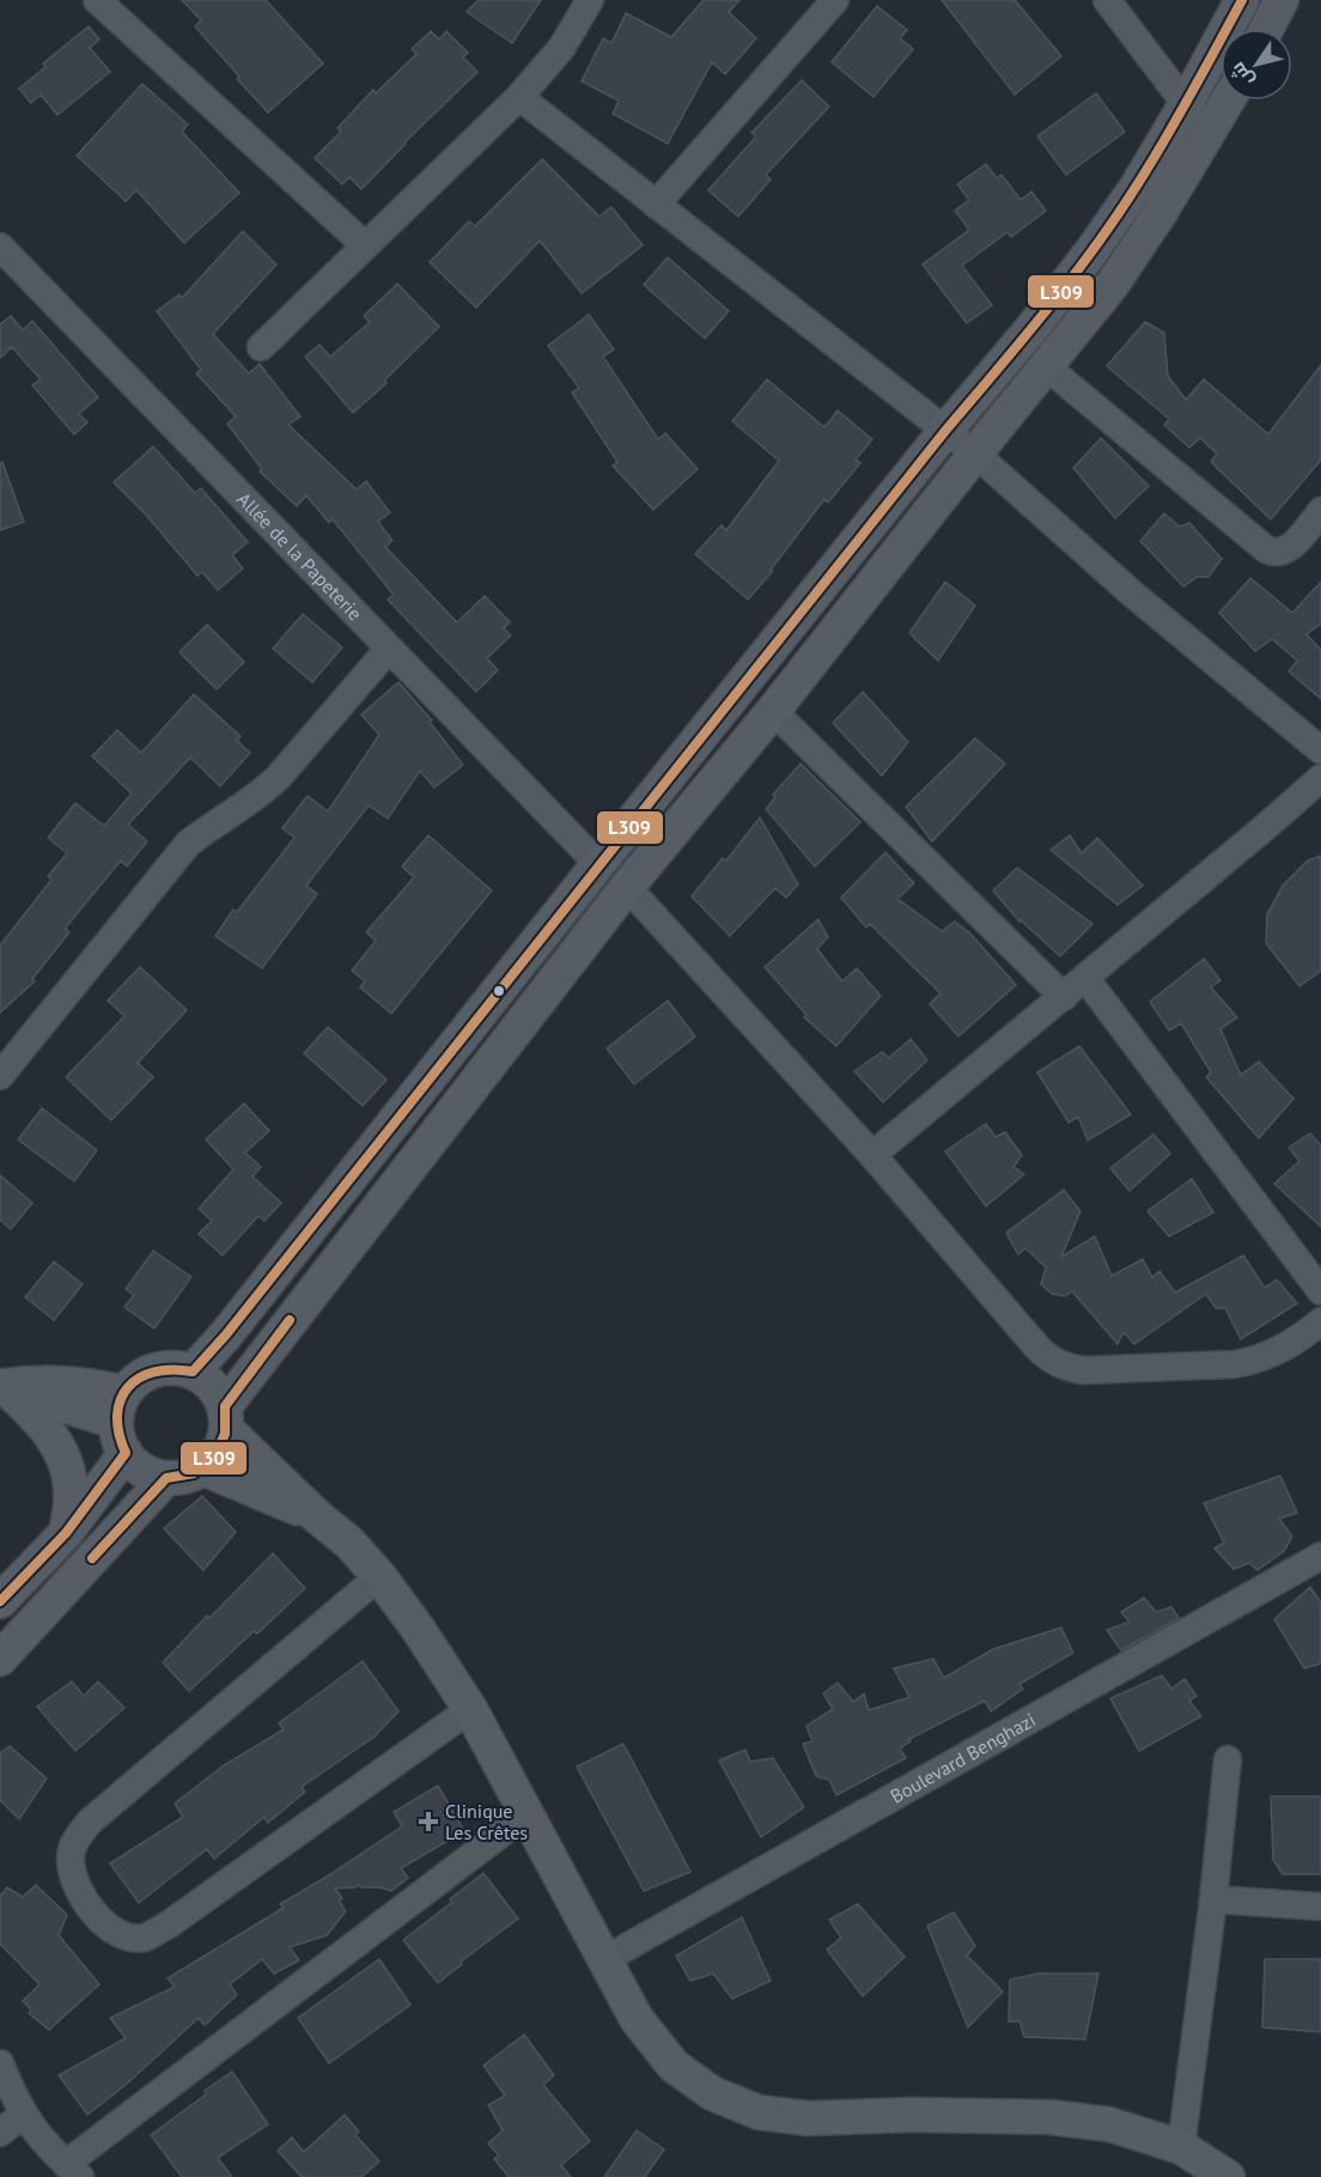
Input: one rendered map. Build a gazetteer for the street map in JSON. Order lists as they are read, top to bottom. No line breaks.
{"streets":{"street":["Allée de la Papeterie","Boulevard Benghazi"]},"places":{"health":["Clinique Les Crêtes"]},"lines":["transit line L309"],"north":"bottom left"}
